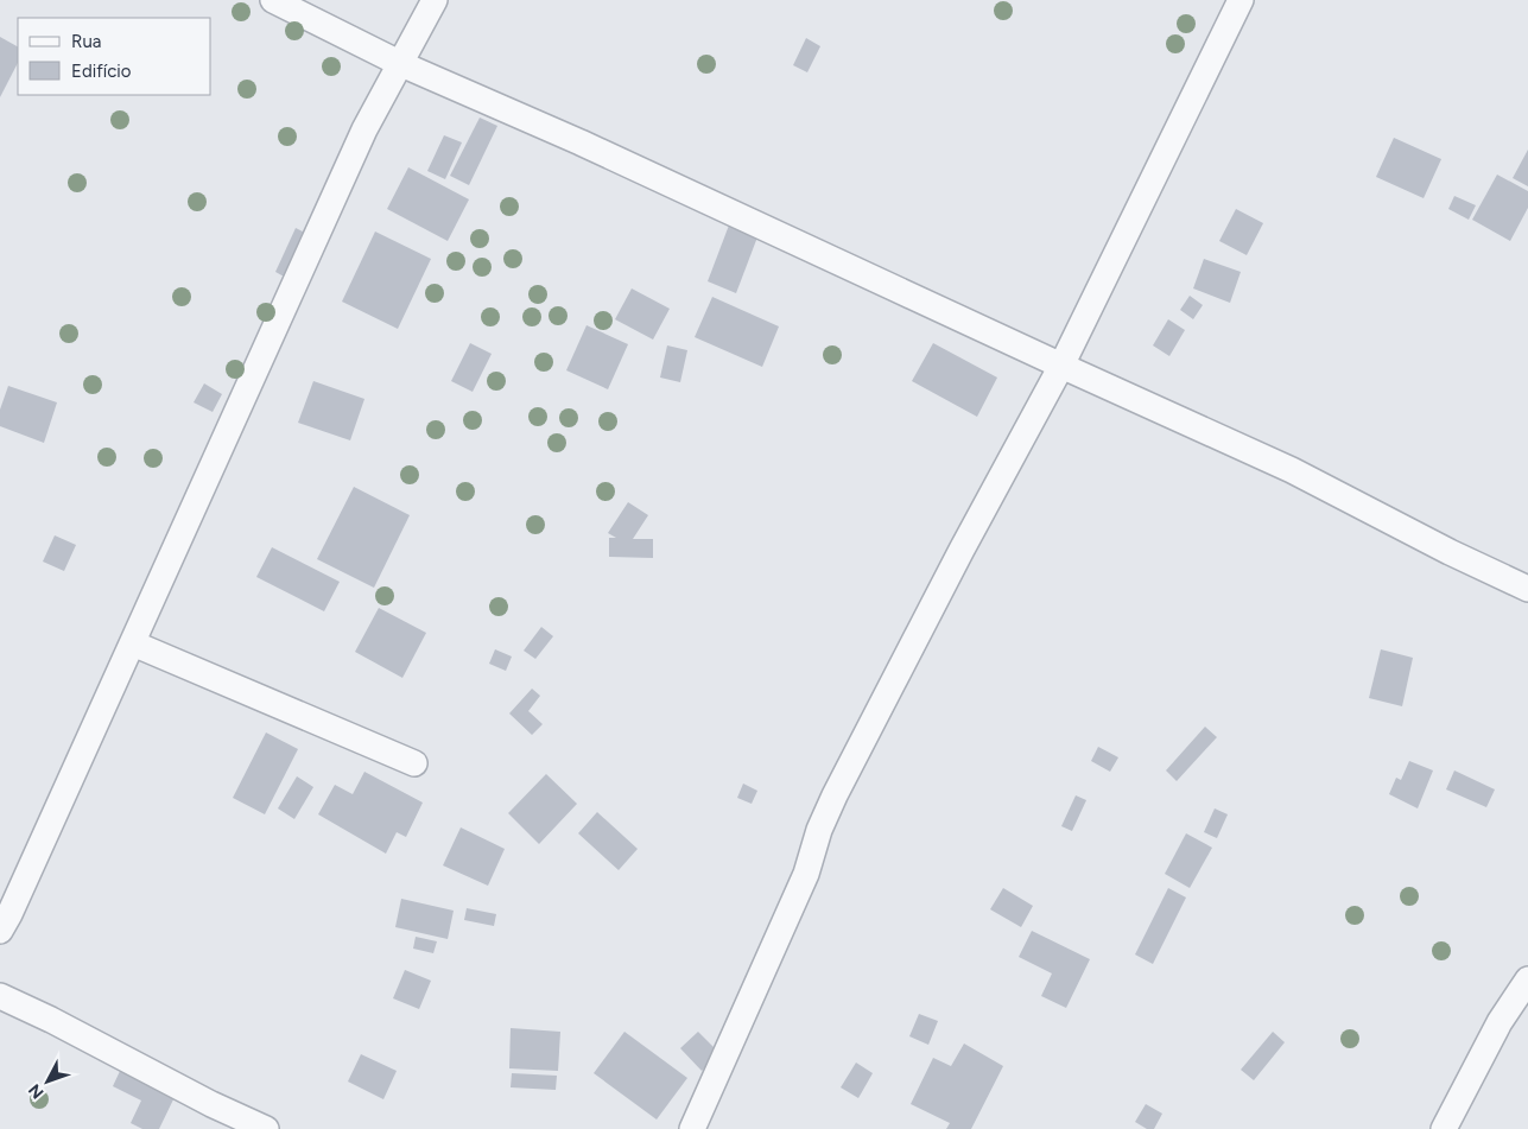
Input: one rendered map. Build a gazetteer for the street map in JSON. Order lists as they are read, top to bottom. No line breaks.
{"legend":["Rua","Edifício"],"north":"bottom left"}
